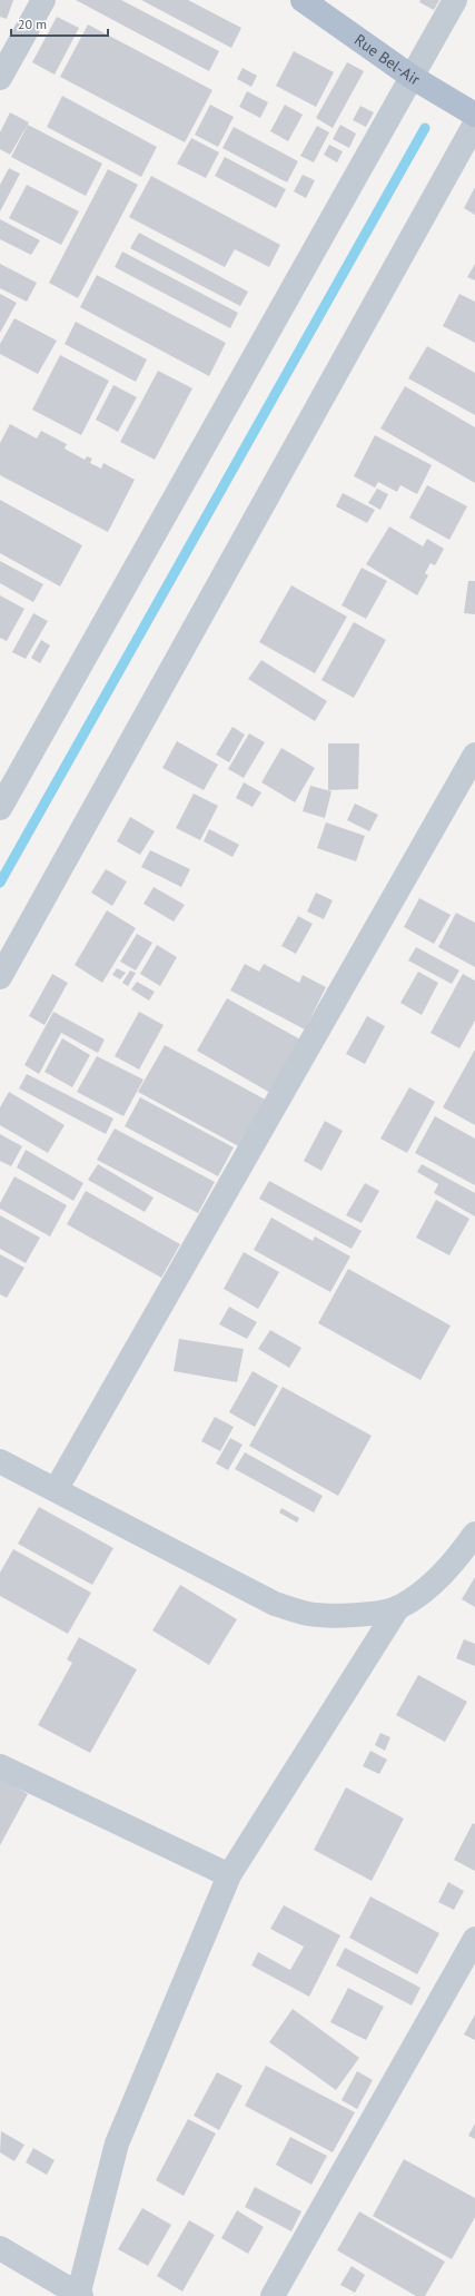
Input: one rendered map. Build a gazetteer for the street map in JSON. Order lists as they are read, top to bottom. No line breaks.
{"streets":{"main road":["Rue Bel-Air"]},"scale_bar":"20 m"}
